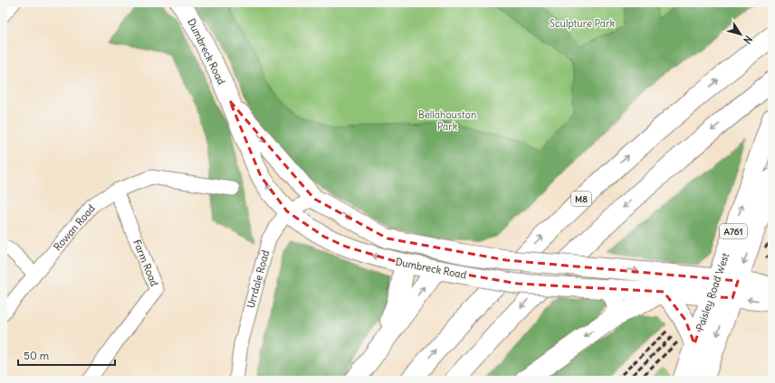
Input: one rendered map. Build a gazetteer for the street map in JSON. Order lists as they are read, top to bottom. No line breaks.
{"streets":{"main road":["Dumbreck Road","M8","A761","Paisley Road West"],"street":["Rowan Road","Farm Road","Urrdale Road"]},"crossings":[["Dumbreck Road","Urrdale Road"],["Dumbreck Road","Paisley Road West"],["Rowan Road","Farm Road"],["A761","Paisley Road West"]],"parks":["Sculpture Park","Bellahouston Park"],"scale_bar":"50 m","north":"bottom right"}
